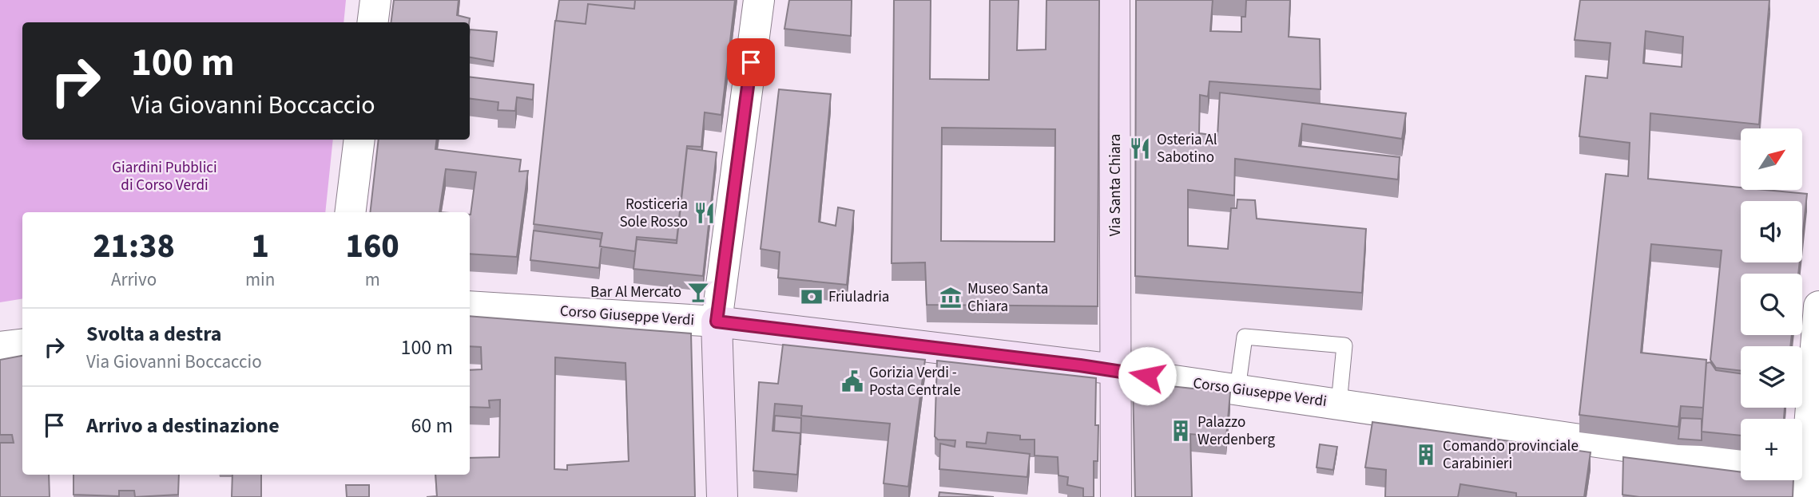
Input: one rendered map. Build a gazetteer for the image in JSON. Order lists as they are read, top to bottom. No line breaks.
{"streets":{"main road":["Via Santa Chiara","Corso Giuseppe Verdi"]},"crossings":[["Via Santa Chiara","Corso Giuseppe Verdi"]],"parks":["Giardini Pubblici di Corso Verdi"],"places":{"restaurant":["Osteria Al Sabotino","Rosticeria Sole Rosso"],"bar":["Bar Al Mercato"],"bank":["Friuladria"],"museum":["Museo Santa Chiara"],"public building":["Gorizia Verdi - Posta Centrale"],"building":["Palazzo Werdenberg","Comando provinciale Carabinieri"]},"north":"top right","page":{"turn":["100 m","Via Giovanni Boccaccio"],"map_buttons":"+","eta":["21:38","Arrivo","1","min","160","m"],"list":[{"name":"Svolta a destra","note":"Via Giovanni Boccaccio","value":"100 m"},{"name":"Arrivo a destinazione","value":"60 m"}]}}
